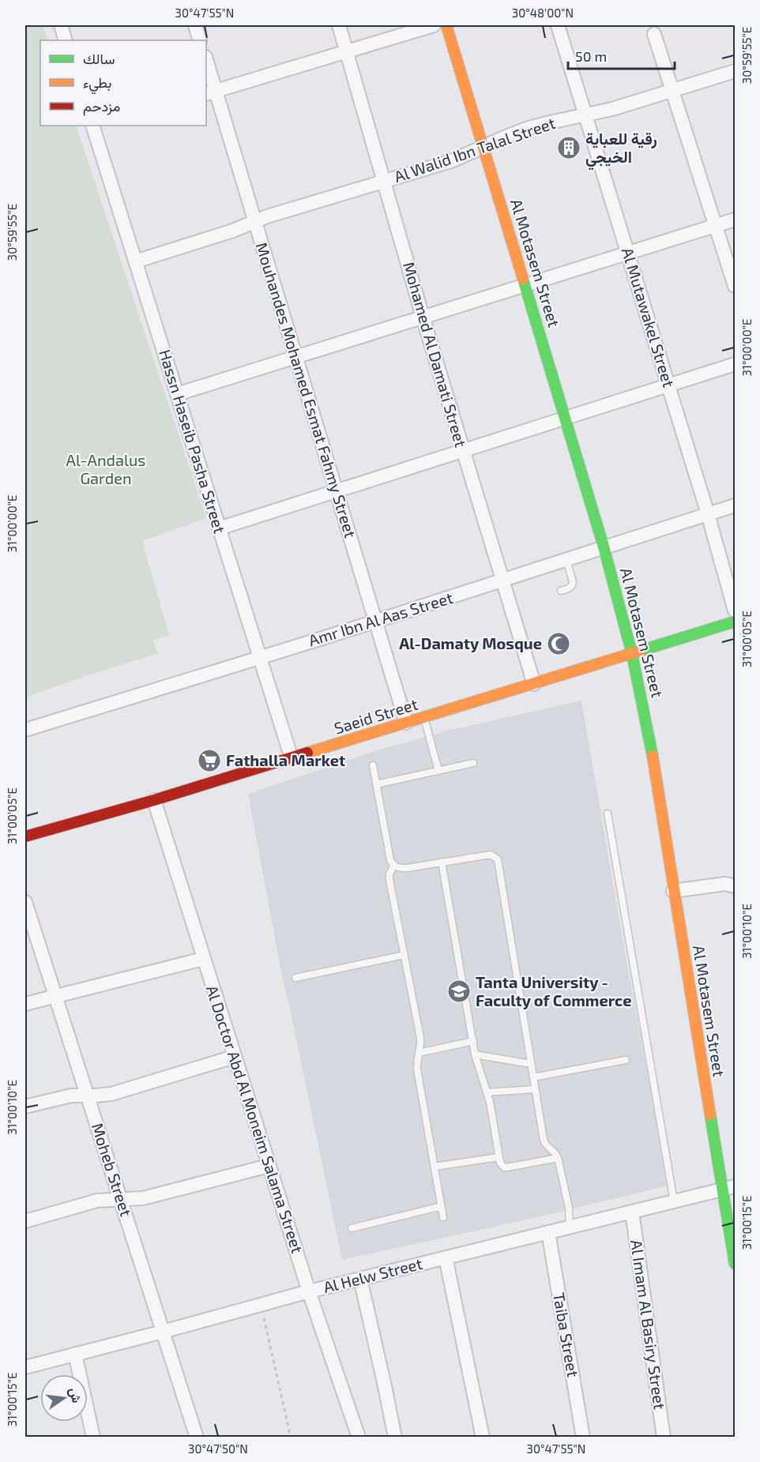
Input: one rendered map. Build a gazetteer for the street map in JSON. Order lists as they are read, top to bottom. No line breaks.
{"streets":{"street":["Al Walid Ibn Talal Street","Al Motasem Street","Al Mutawakel Street","Mohamed Al Damati Street","Mouhandes Mohamed Esmat Fahmy Street","Hassn Haseib Pasha Street","Amr Ibn Al Aas Street","Saeid Street","Al Doctor Abd Al Moneim Salama Street","Moheb Street","Al Helw Street","Al Imam Al Basiry Street","Taiba Street"]},"crossings":[["Al Walid Ibn Talal Street","Al Motasem Street"],["Al Walid Ibn Talal Street","Al Mutawakel Street"],["Al Walid Ibn Talal Street","Mohamed Al Damati Street"],["Al Walid Ibn Talal Street","Mouhandes Mohamed Esmat Fahmy Street"],["Al Walid Ibn Talal Street","Hassn Haseib Pasha Street"],["Al Motasem Street","Amr Ibn Al Aas Street"],["Al Motasem Street","Saeid Street"],["Al Motasem Street","Al Helw Street"],["Al Mutawakel Street","Amr Ibn Al Aas Street"],["Mohamed Al Damati Street","Amr Ibn Al Aas Street"],["Mohamed Al Damati Street","Saeid Street"],["Mouhandes Mohamed Esmat Fahmy Street","Amr Ibn Al Aas Street"],["Mouhandes Mohamed Esmat Fahmy Street","Saeid Street"],["Hassn Haseib Pasha Street","Amr Ibn Al Aas Street"],["Hassn Haseib Pasha Street","Saeid Street"],["Saeid Street","Al Doctor Abd Al Moneim Salama Street"],["Al Doctor Abd Al Moneim Salama Street","Al Helw Street"],["Moheb Street","Al Helw Street"],["Al Helw Street","Al Imam Al Basiry Street"],["Al Helw Street","Taiba Street"]],"parks":["Al-Andalus Garden"],"places":{"building":["رقية للعباية الخيجي"],"mosque":["Al-Damaty Mosque"],"supermarket":["Fathalla Market"],"school or university":["Tanta University - Faculty of Commerce"]},"legend":["سالك","بطيء","مزدحم"],"scale_bar":"50 m","north":"right","coordinates":["30°47'55\"N","30°48'00\"N","30°59'55\"E","31°00'00\"E","31°00'05\"E","31°00'10\"E","31°00'15\"E","30°47'50\"N"]}
